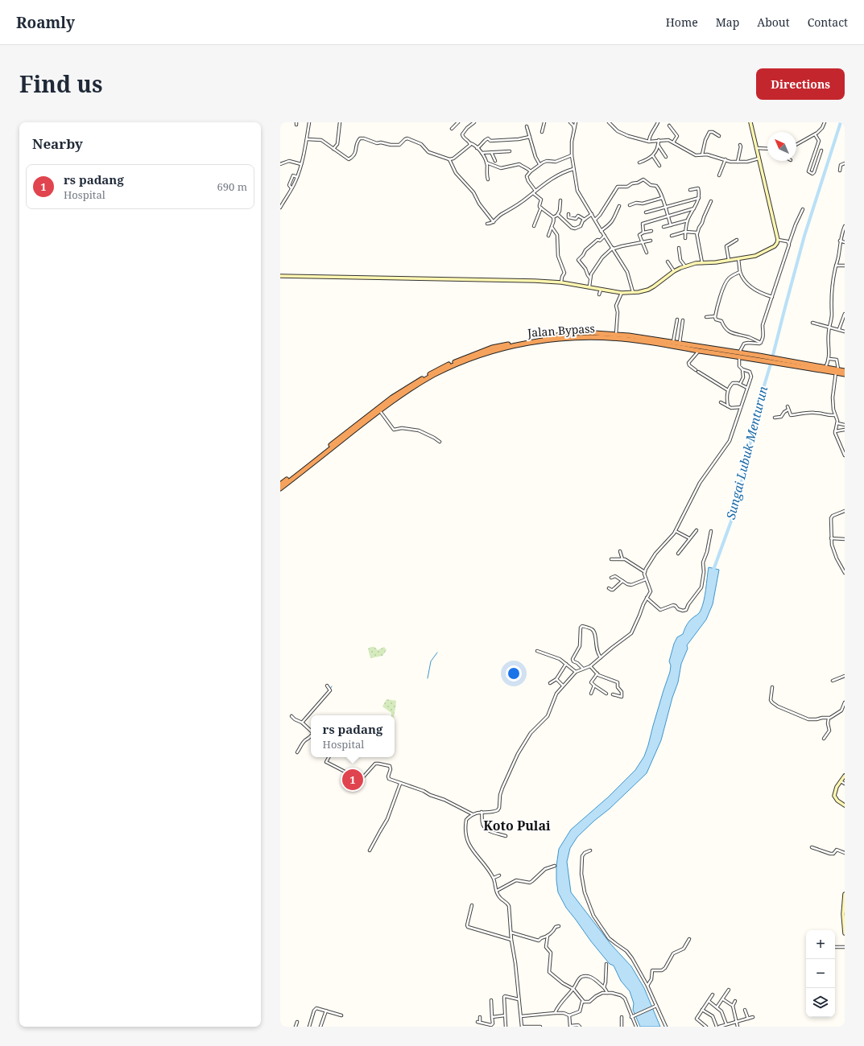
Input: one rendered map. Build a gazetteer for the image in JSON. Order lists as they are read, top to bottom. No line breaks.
{"streets":{"highway":["Jalan Bypass"]},"districts":["Koto Pulai"],"water":["Sungai Lubuk Menturun"],"north":"top left","page":{"header":"Roamly","nav":["Home","Map","About","Contact"],"title":"Find us","buttons":"Directions","heading":"Nearby","list":[{"mark":"1","name":"rs padang","note":"Hospital","value":"690 m"}],"popup":["rs padang","Hospital"],"pins":"1","map_buttons":["+","−"]}}
